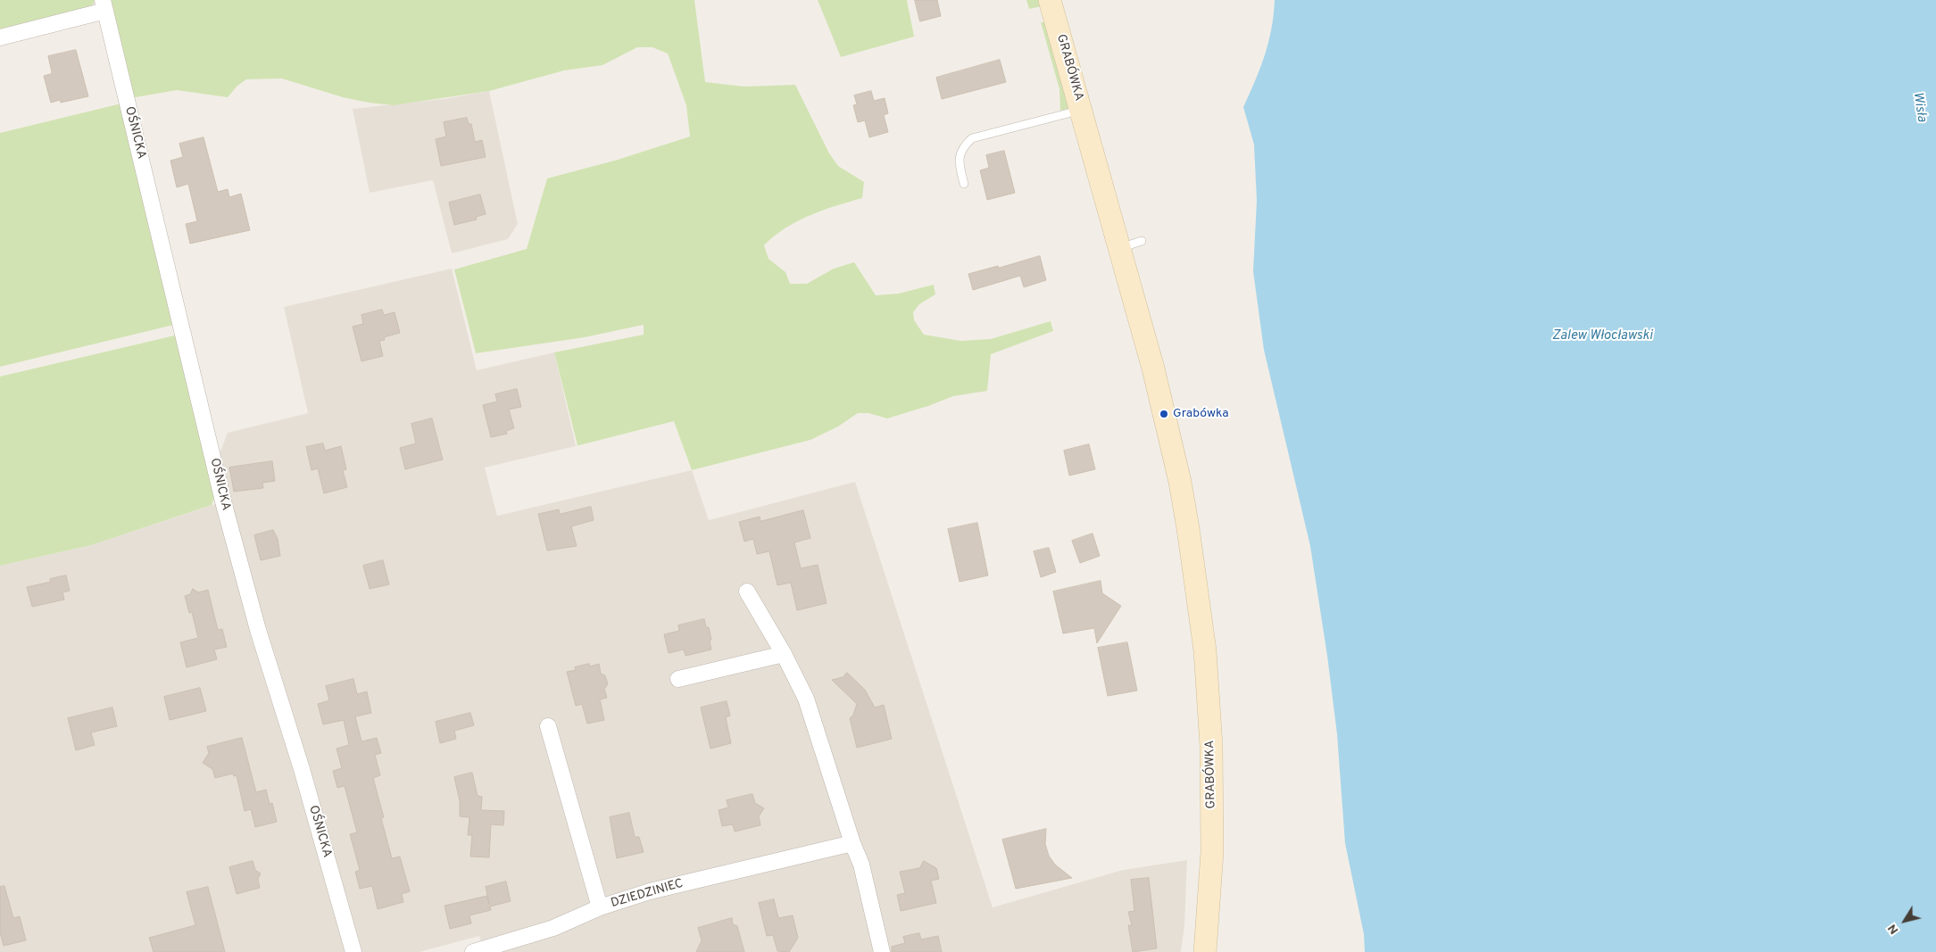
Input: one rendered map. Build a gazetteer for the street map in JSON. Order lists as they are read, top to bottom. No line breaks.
{"streets":{"street":["GRABÓWKA","OŚNICKA","DZIEDZINIEC"]},"water":["Wisła","Zalew Włocławski"],"places":["Grabówka"],"north":"bottom left"}
